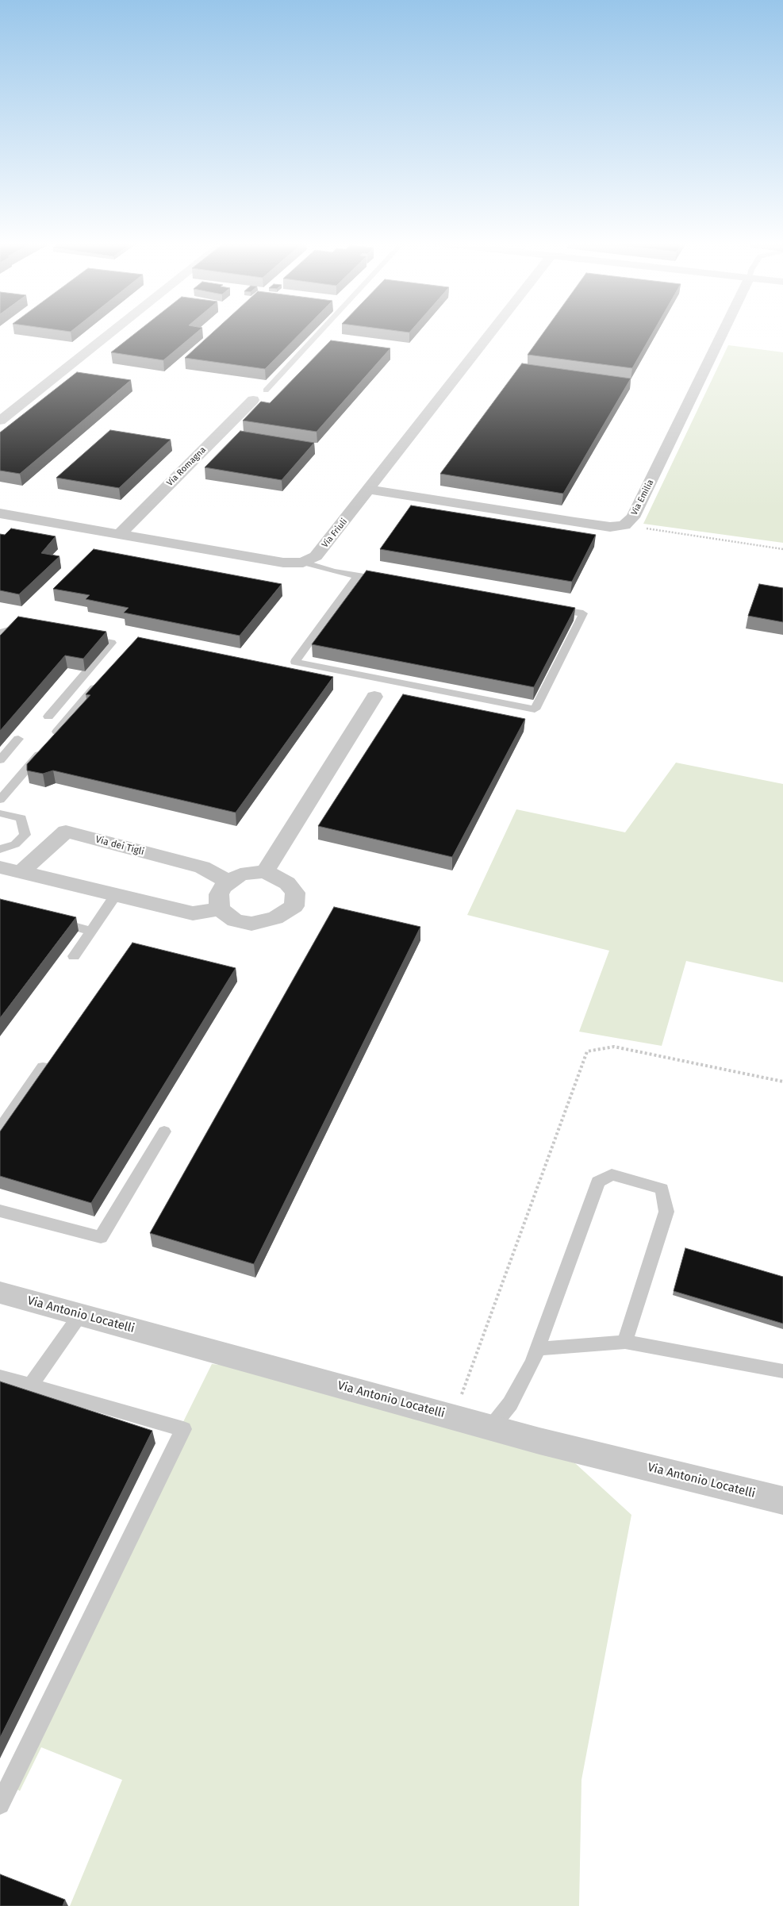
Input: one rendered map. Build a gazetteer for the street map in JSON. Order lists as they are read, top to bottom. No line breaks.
{"streets":{"street":["Via Romagna","Via Emilia","Via Friuli","Via dei Tigli","Via Antonio Locatelli"]},"crossings":[["Via Romagna","Via Friuli"],["Via Emilia","Via Friuli"]]}
